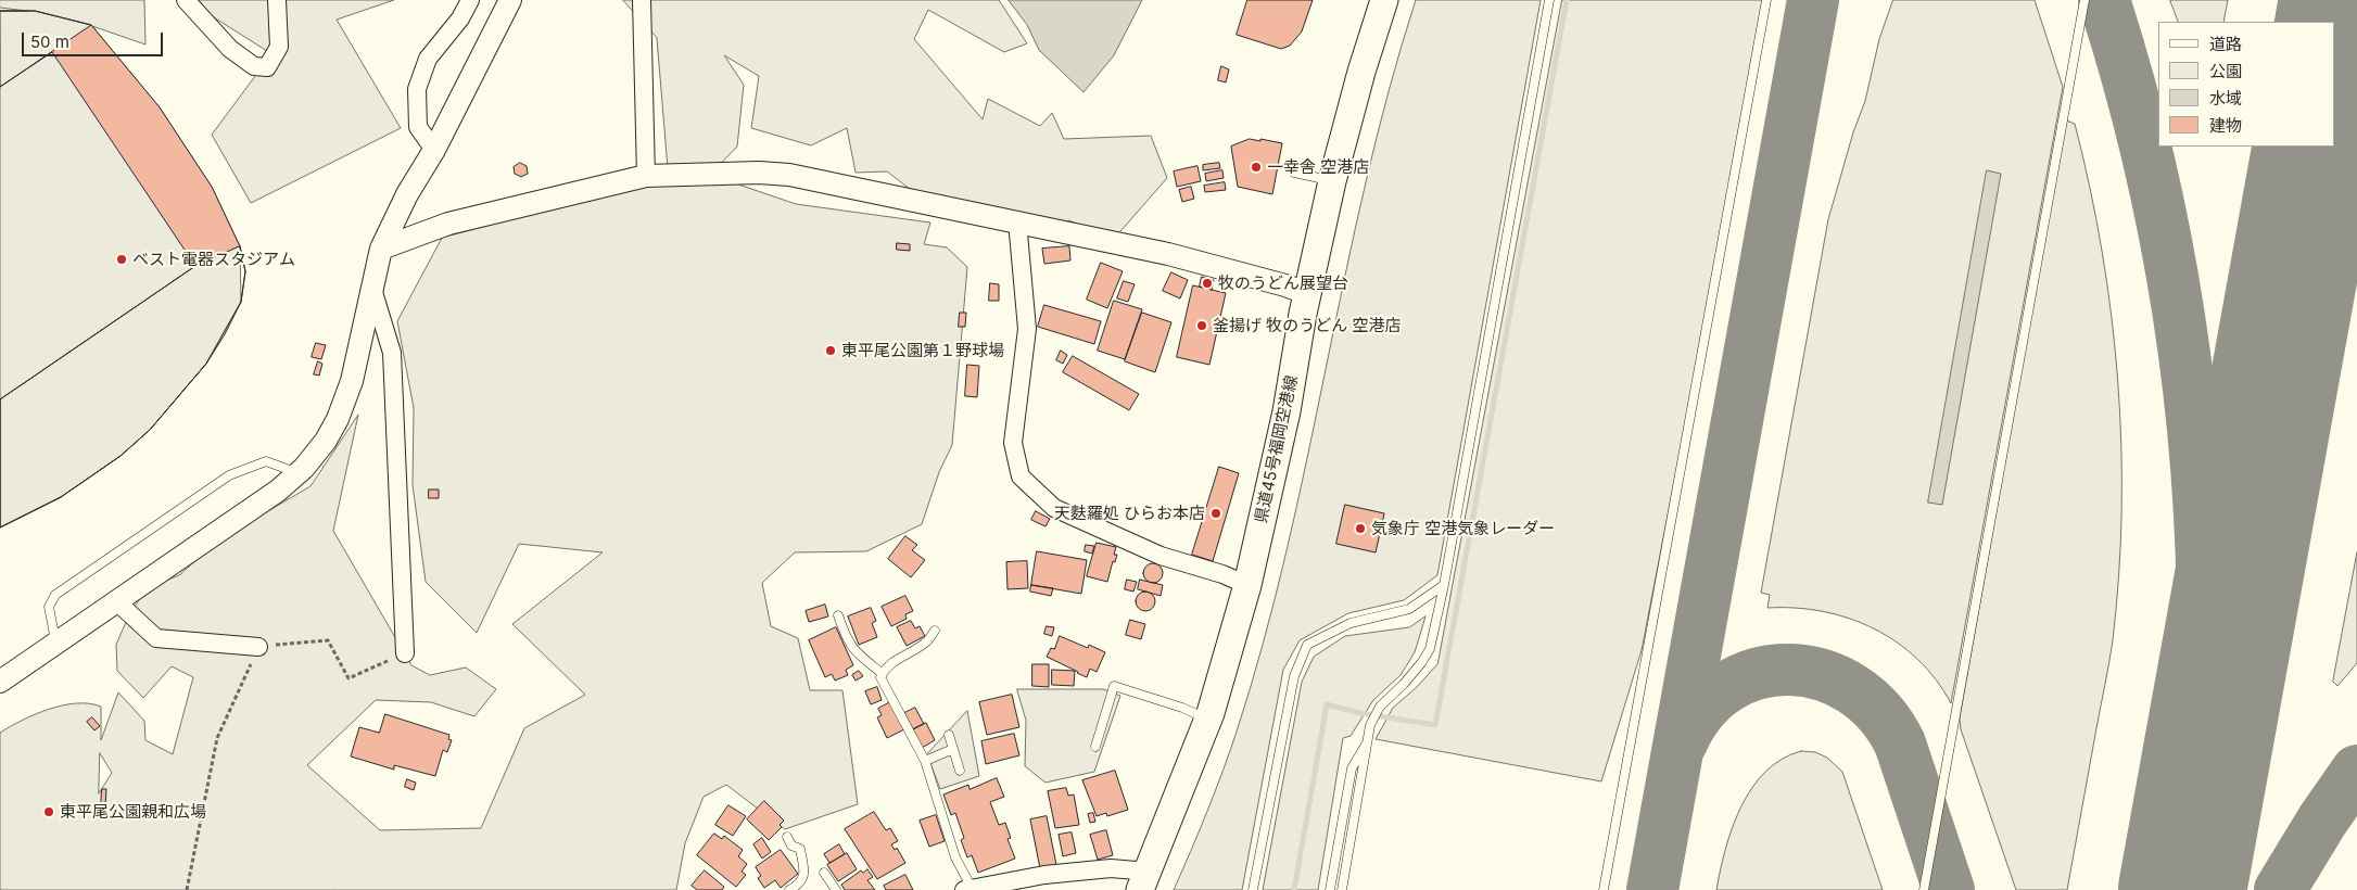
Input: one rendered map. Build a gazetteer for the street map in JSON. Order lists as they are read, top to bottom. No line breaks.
{"streets":{"main road":["県道45号福岡空港線"]},"places":["一幸舎 空港店","ベスト電器スタジアム","牧のうどん展望台","釜揚げ 牧のうどん 空港店","東平尾公園第１野球場","天麩羅処 ひらお本店","気象庁 空港気象レーダー","東平尾公園親和広場"],"legend":["道路","公園","水域","建物"],"scale_bar":"50 m"}
